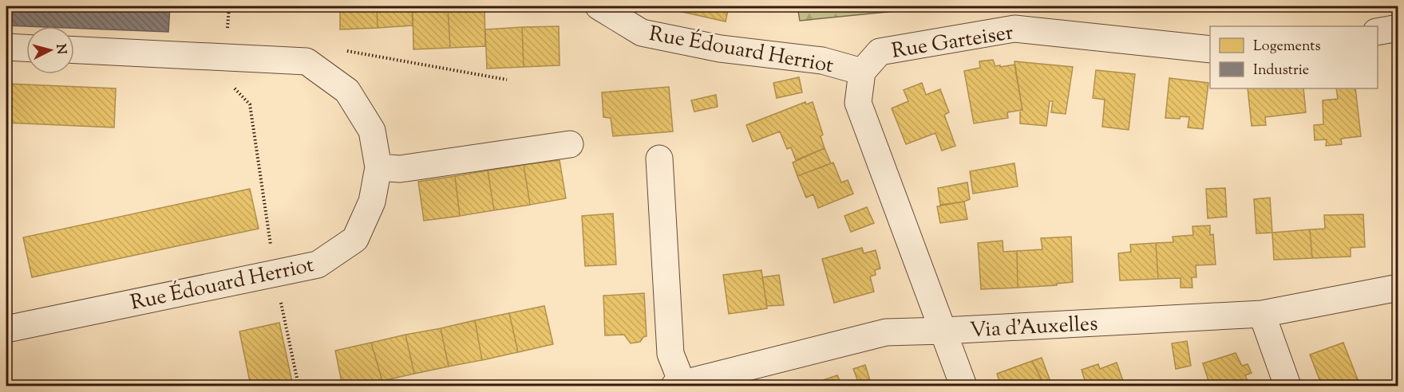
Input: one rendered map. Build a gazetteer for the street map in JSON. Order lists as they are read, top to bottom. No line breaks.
{"streets":{"street":["Rue Garteiser","Rue Édouard Herriot","Via d'Auxelles"]},"crossings":[["Rue Garteiser","Rue Édouard Herriot"]],"legend":["Logements","Industrie"],"north":"right"}
